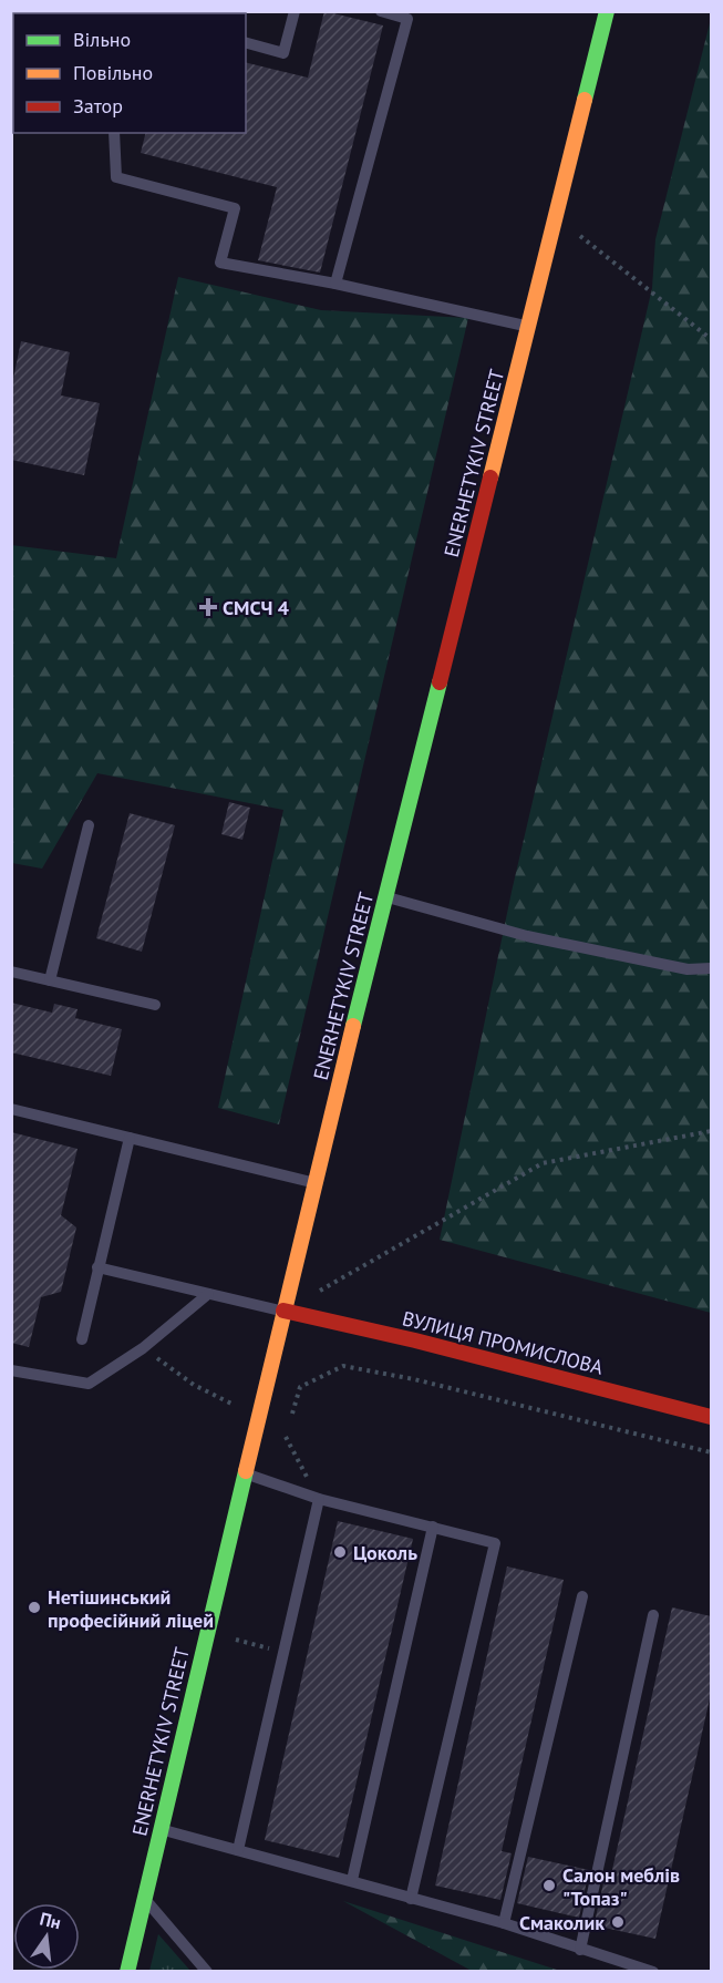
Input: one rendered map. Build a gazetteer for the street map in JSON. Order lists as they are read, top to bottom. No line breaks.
{"streets":{"main road":["ENERHETYKIV STREET","ВУЛИЦЯ ПРОМИСЛОВА"]},"crossings":[["ENERHETYKIV STREET","ВУЛИЦЯ ПРОМИСЛОВА"]],"places":{"health":["СМСЧ 4"],"other":["Цоколь","Нетішинський професійний ліцей","Салон меблів \"Топаз\"","Смаколик"]},"legend":["Вільно","Повільно","Затор"],"north":"top"}
